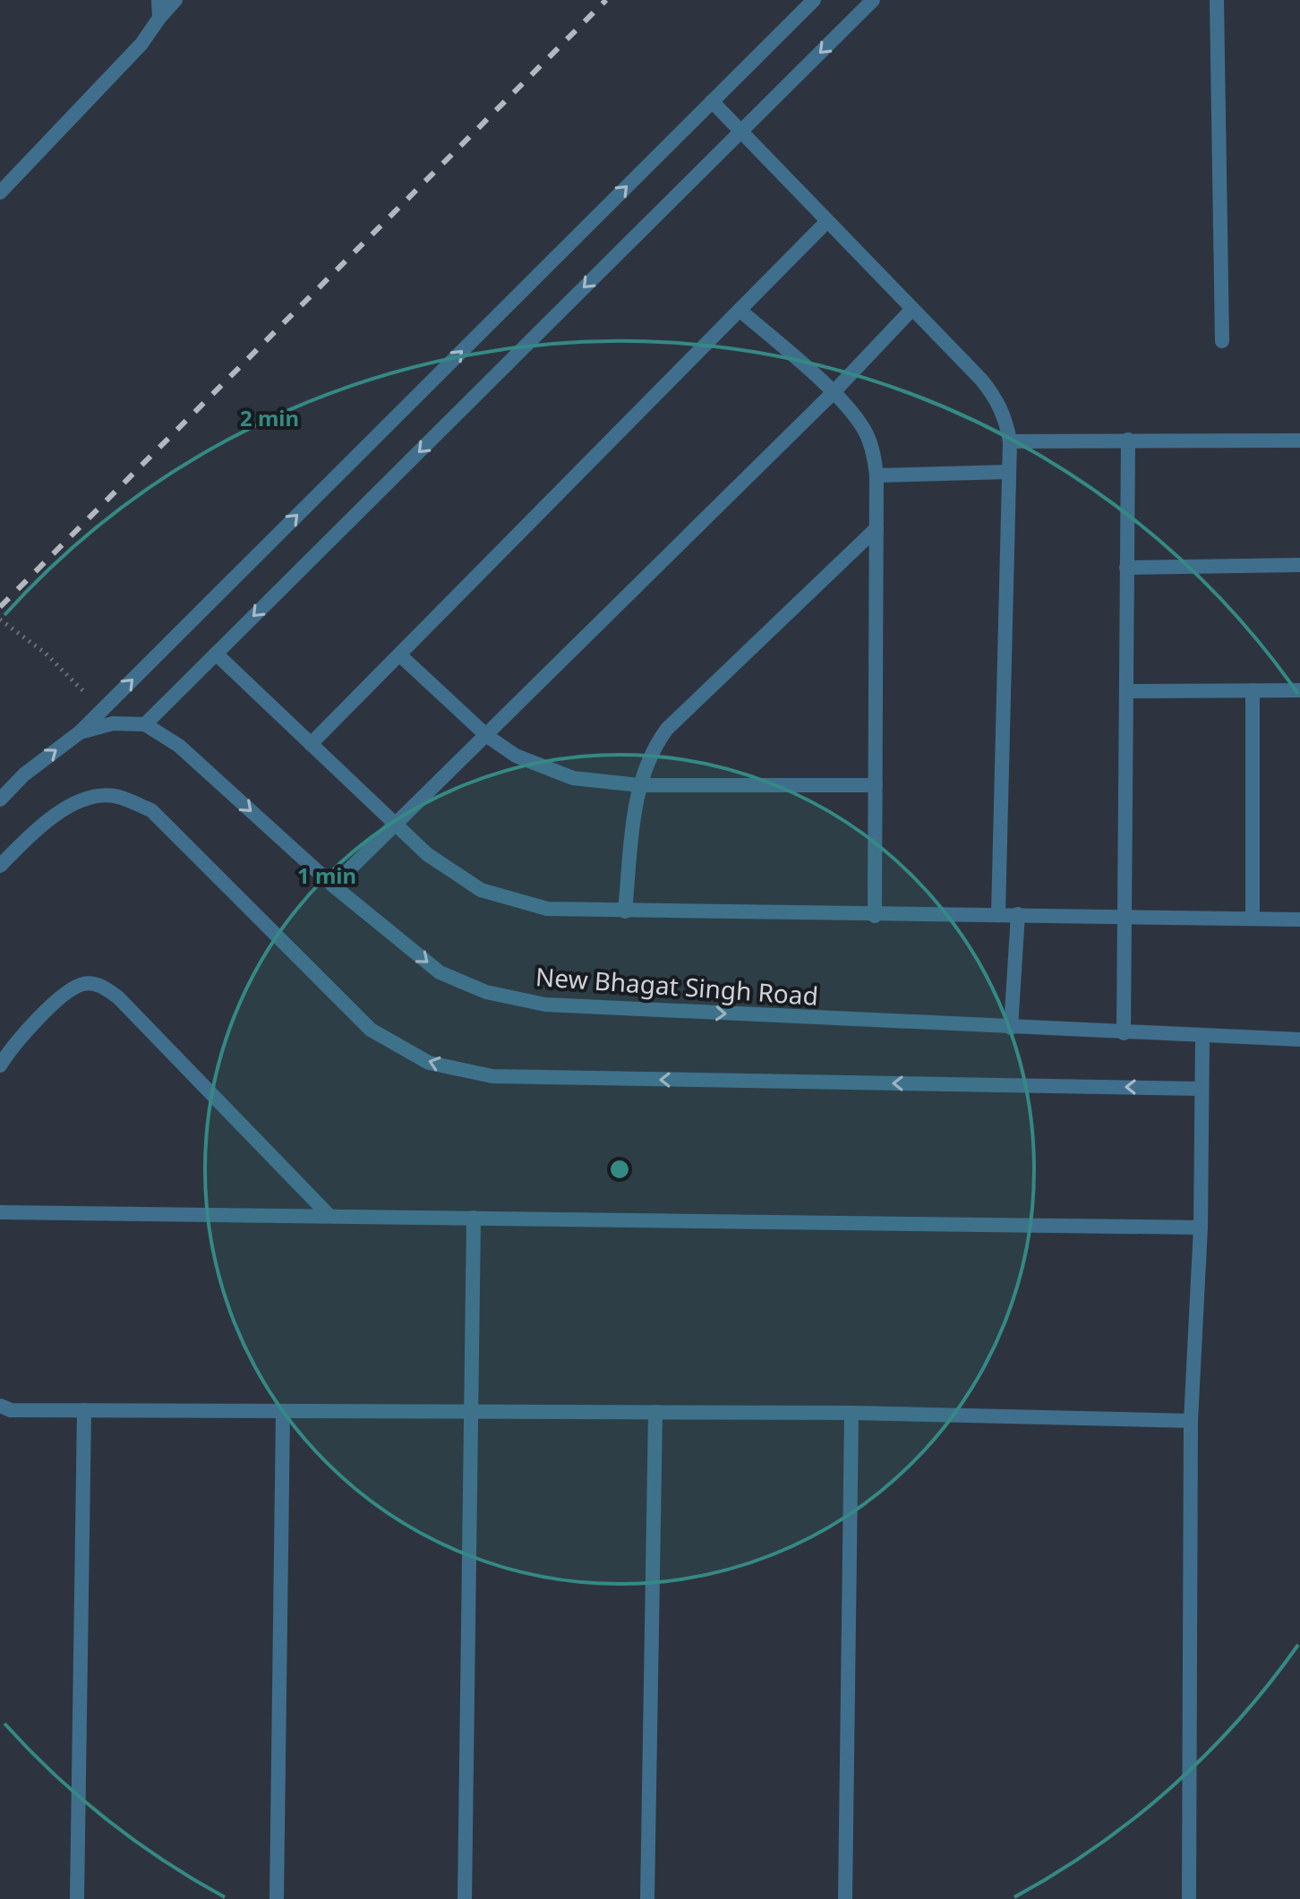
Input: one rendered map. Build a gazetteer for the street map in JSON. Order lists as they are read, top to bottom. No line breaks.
{"streets":{"street":["New Bhagat Singh Road"]},"rings":["2 min","1 min"]}
